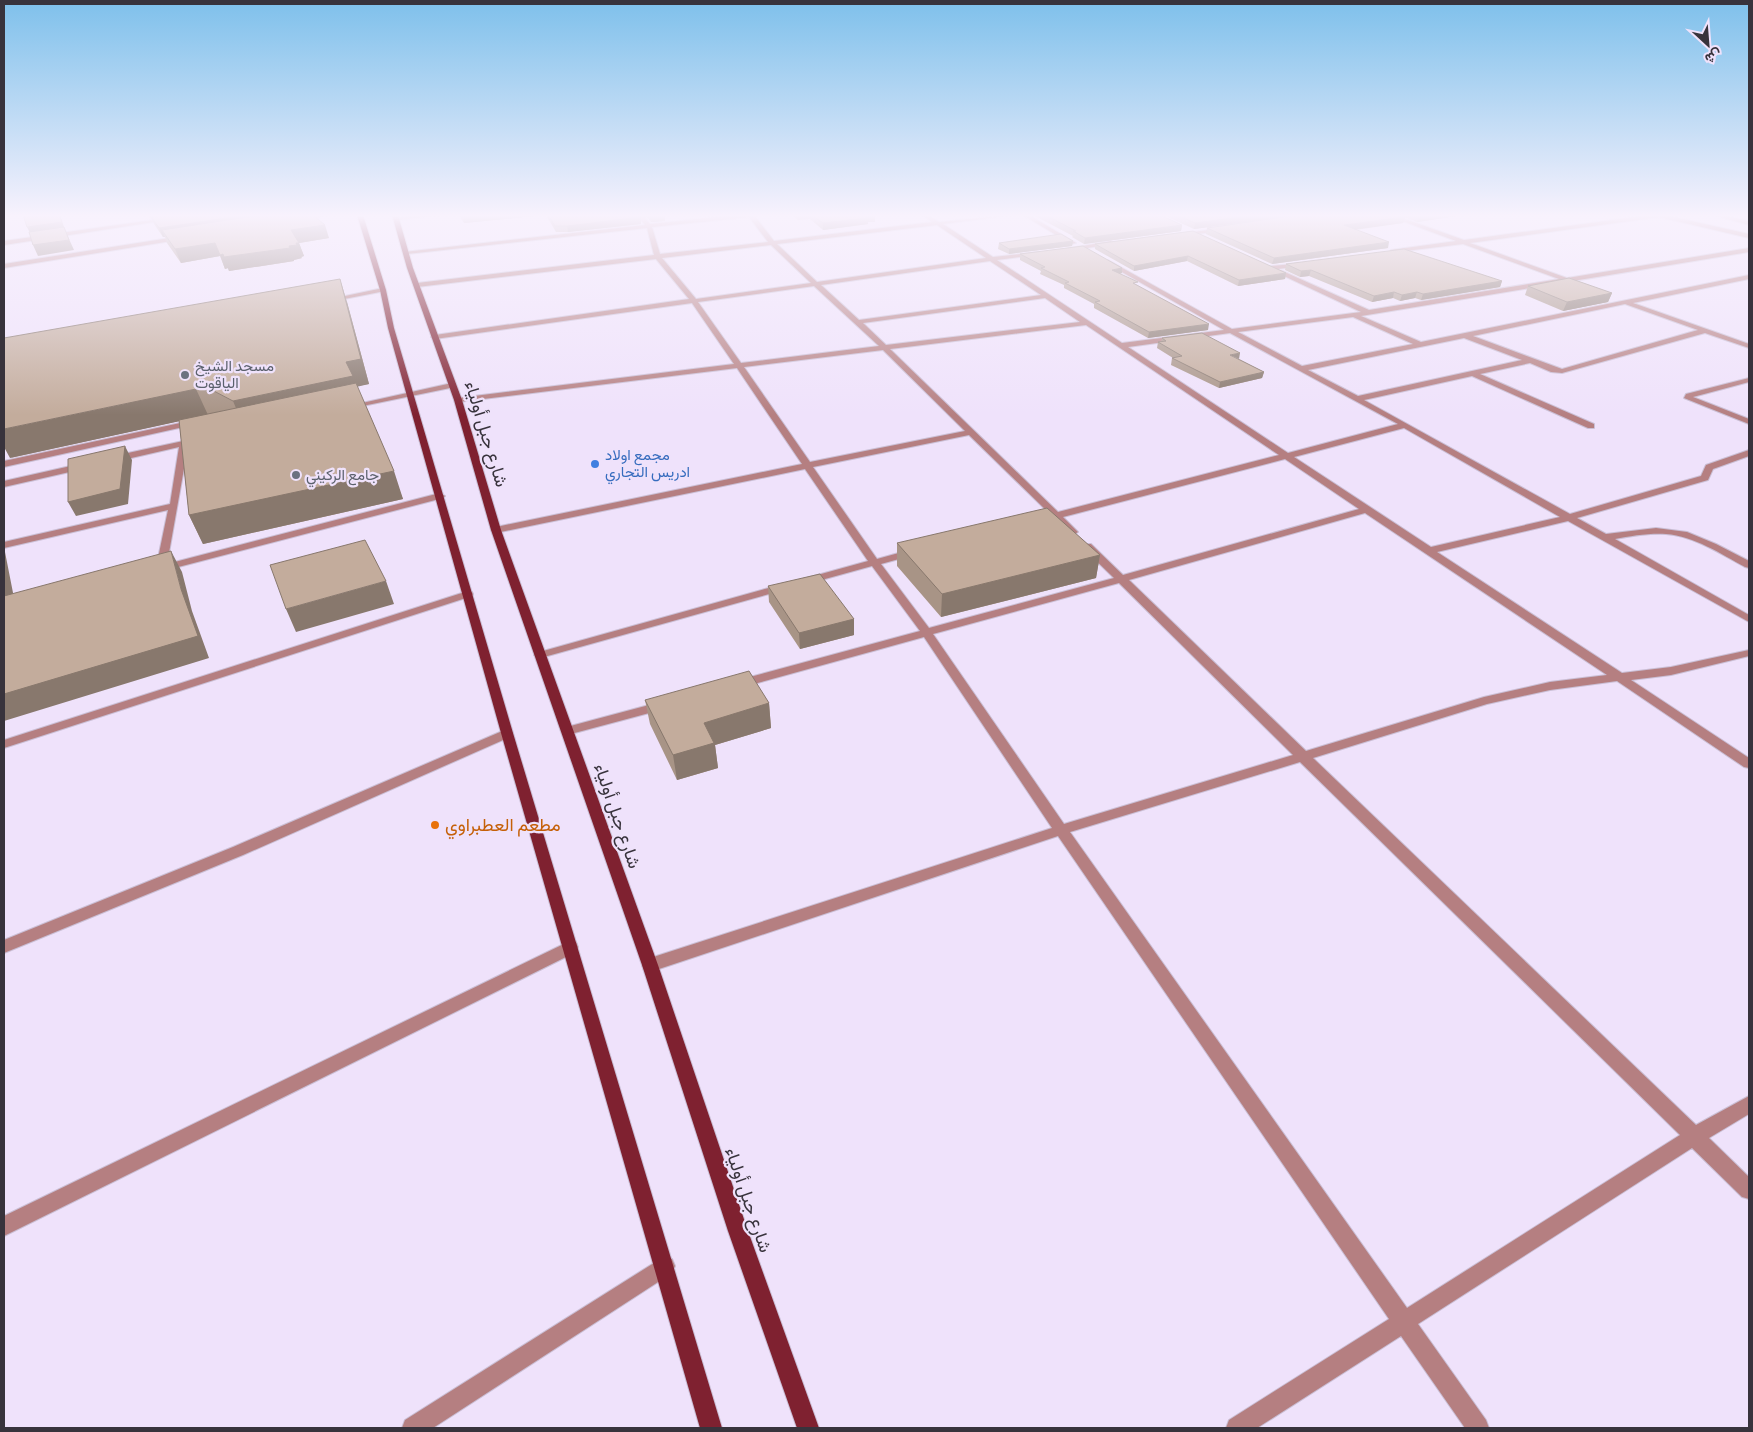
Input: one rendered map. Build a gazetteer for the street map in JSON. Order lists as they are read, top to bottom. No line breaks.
{"streets":{"main road":["شارع جبل أولياء"]},"places":["مسجد الشيخ الياقوت","مجمع اولاد ادريس التجاري","جامع الركيني","مطعم العطبراوي"],"north":"bottom right"}
